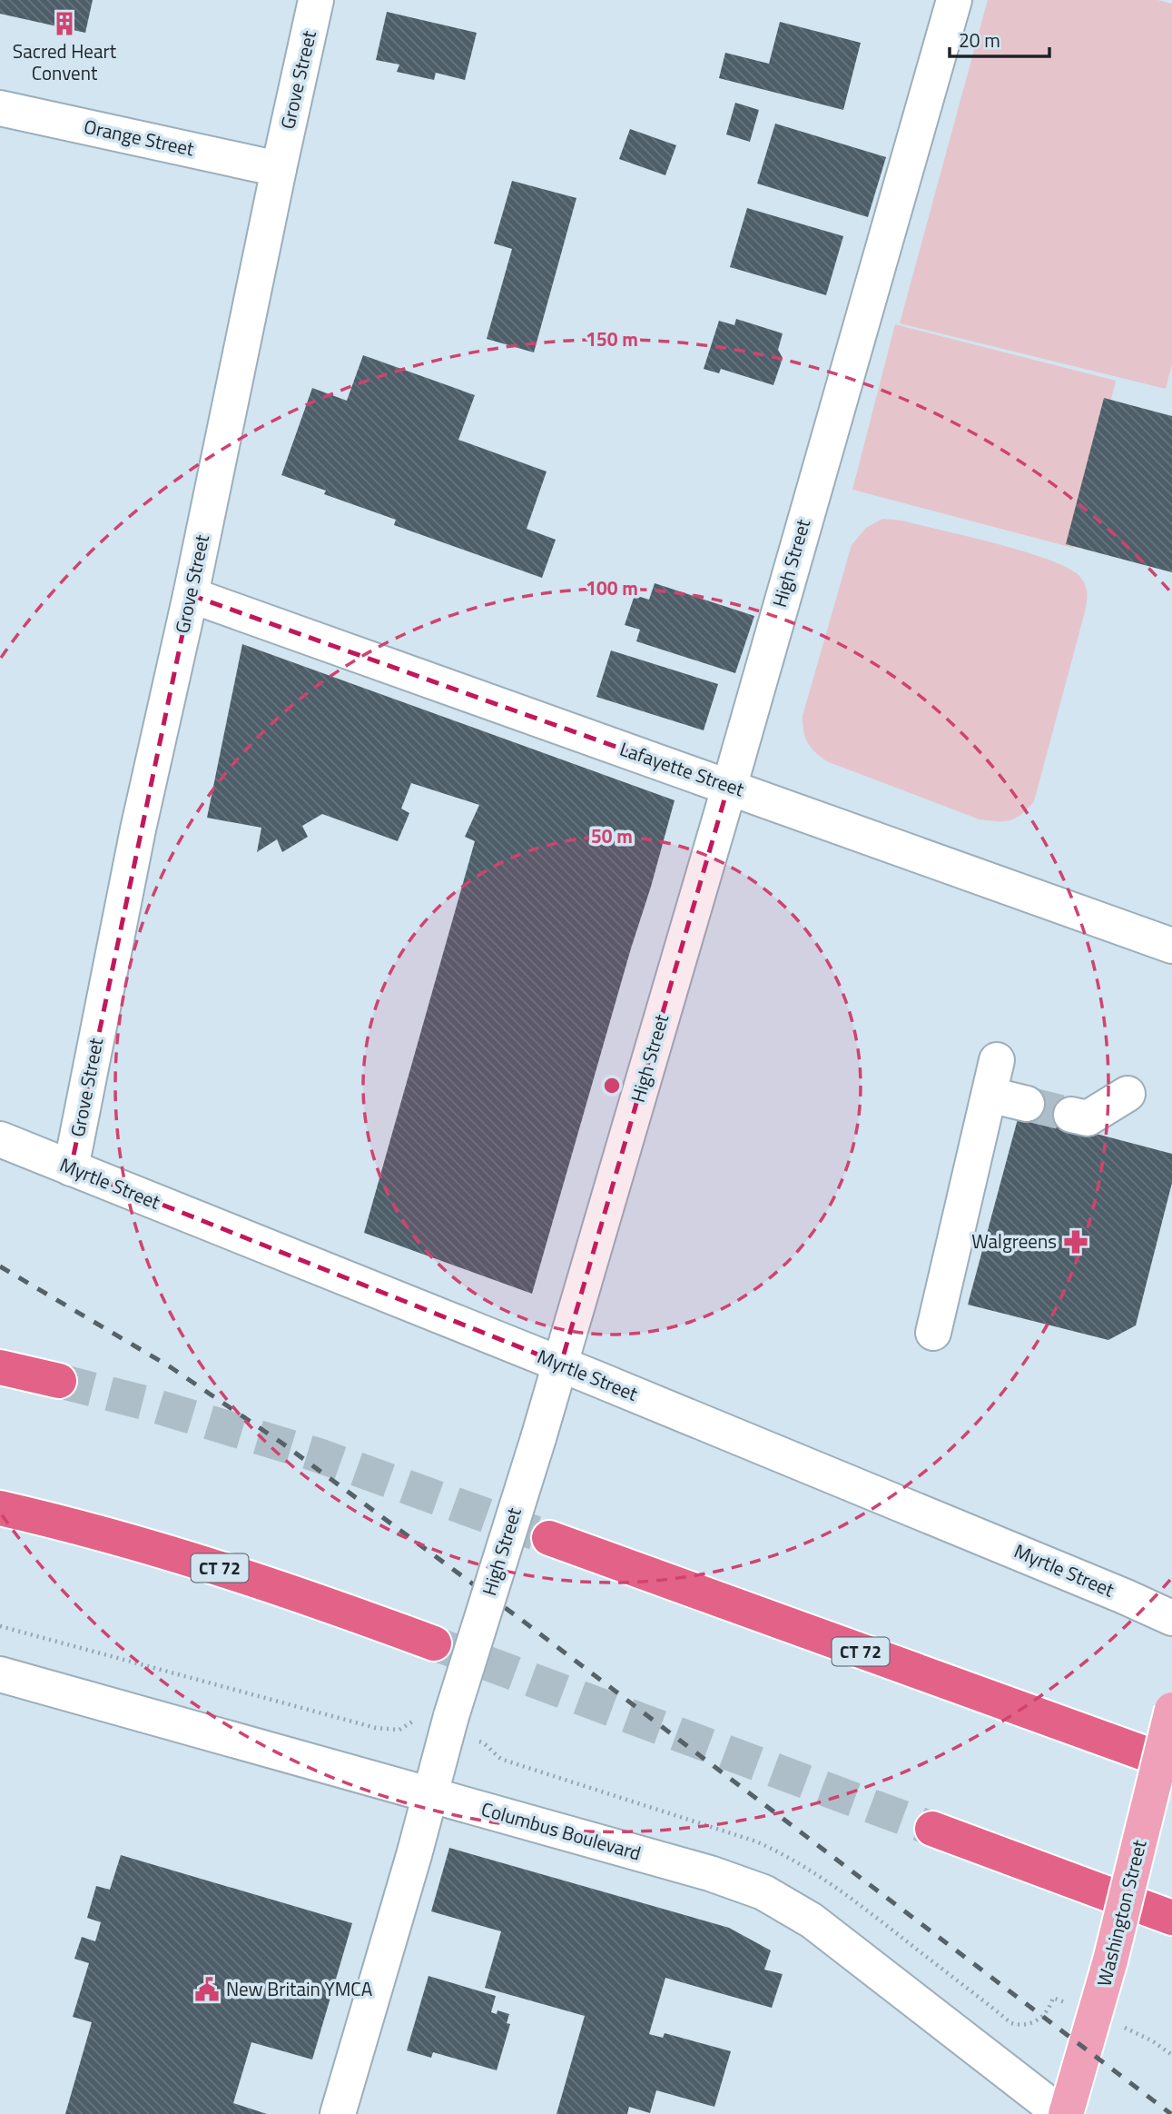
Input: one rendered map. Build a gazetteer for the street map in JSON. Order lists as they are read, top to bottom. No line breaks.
{"streets":{"highway":["CT 72"],"main road":["Washington Street"],"street":["Grove Street","Orange Street","High Street","Lafayette Street","Myrtle Street","Columbus Boulevard"]},"crossings":[["Grove Street","Orange Street"],["Grove Street","Lafayette Street"],["Grove Street","Myrtle Street"],["High Street","Lafayette Street"],["High Street","Myrtle Street"],["High Street","Columbus Boulevard"]],"places":{"building":["Sacred Heart Convent"],"pharmacy":["Walgreens"],"public building":["New Britain YMCA"]},"scale_bar":"20 m","rings":["150 m","100 m","50 m"]}
